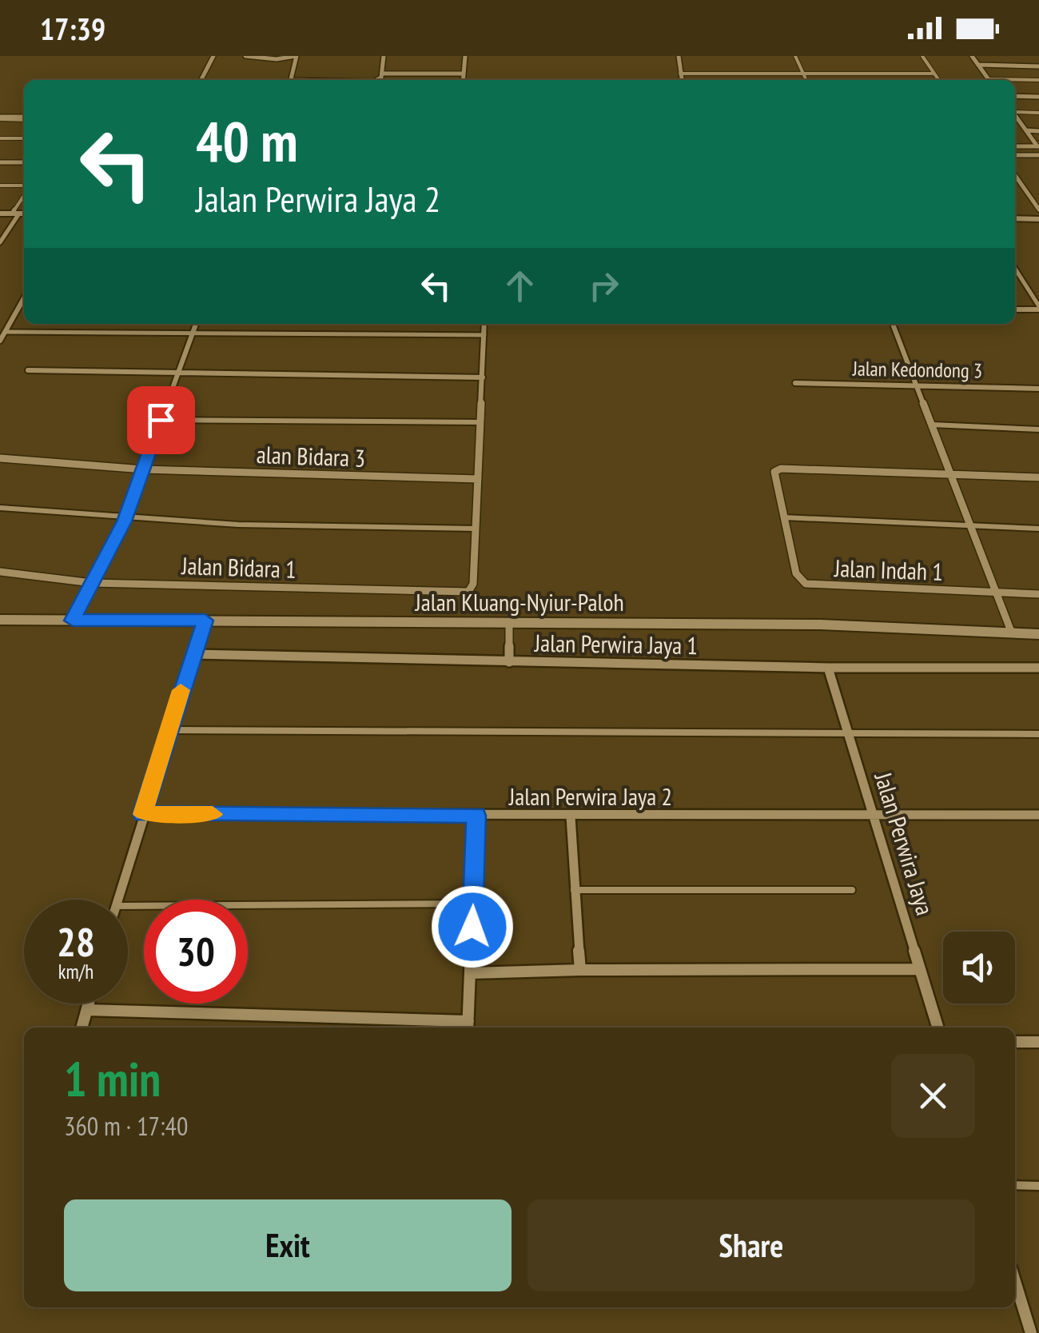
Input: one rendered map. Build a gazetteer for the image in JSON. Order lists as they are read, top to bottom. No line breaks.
{"streets":{"street":["Jalan Kedondong 3","alan Bidara 3","Jalan Bidara 1","Jalan Indah 1","Jalan Kluang-Nyiur-Paloh","Jalan Perwira Jaya 1","Jalan Perwira Jaya 2","Jalan Perwira Jaya"]},"crossings":[["Jalan Perwira Jaya 1","Jalan Perwira Jaya"],["Jalan Perwira Jaya 2","Jalan Perwira Jaya"]],"page":{"status":"17:39","turn":["40 m","Jalan Perwira Jaya 2"],"speed":"28 km/h","limit":"30","heading":["1 min","360 m · 17:40"],"buttons":["Exit","Share"]}}
